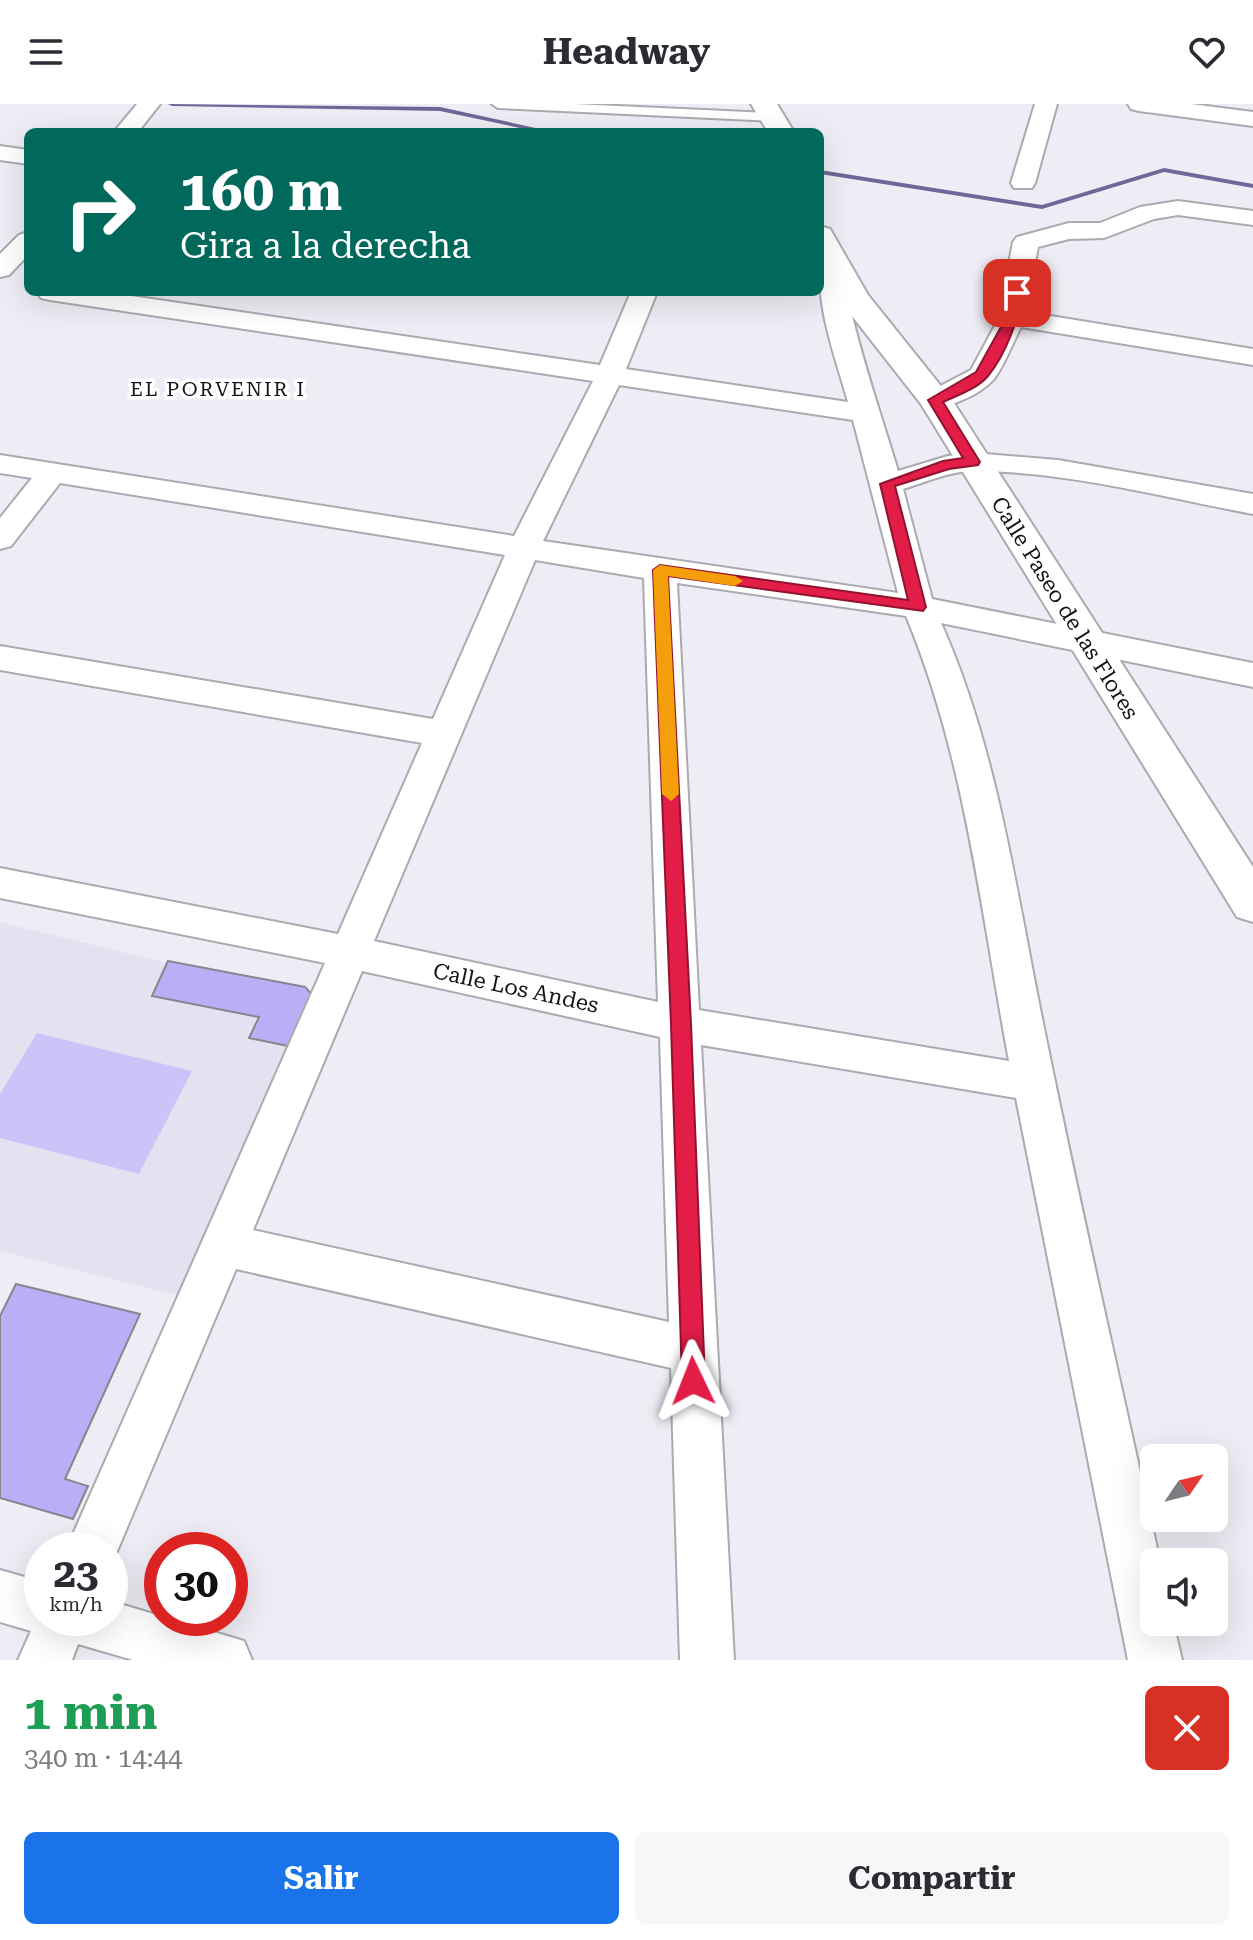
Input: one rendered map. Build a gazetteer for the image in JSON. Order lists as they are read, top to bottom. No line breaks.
{"streets":{"street":["Calle Paseo de las Flores","Calle Los Andes"]},"districts":["EL PORVENIR I"],"north":"top right","page":{"header":"Headway","turn":["160 m","Gira a la derecha"],"speed":"23 km/h","limit":"30","heading":["1 min","340 m · 14:44"],"buttons":["Salir","Compartir"]}}
